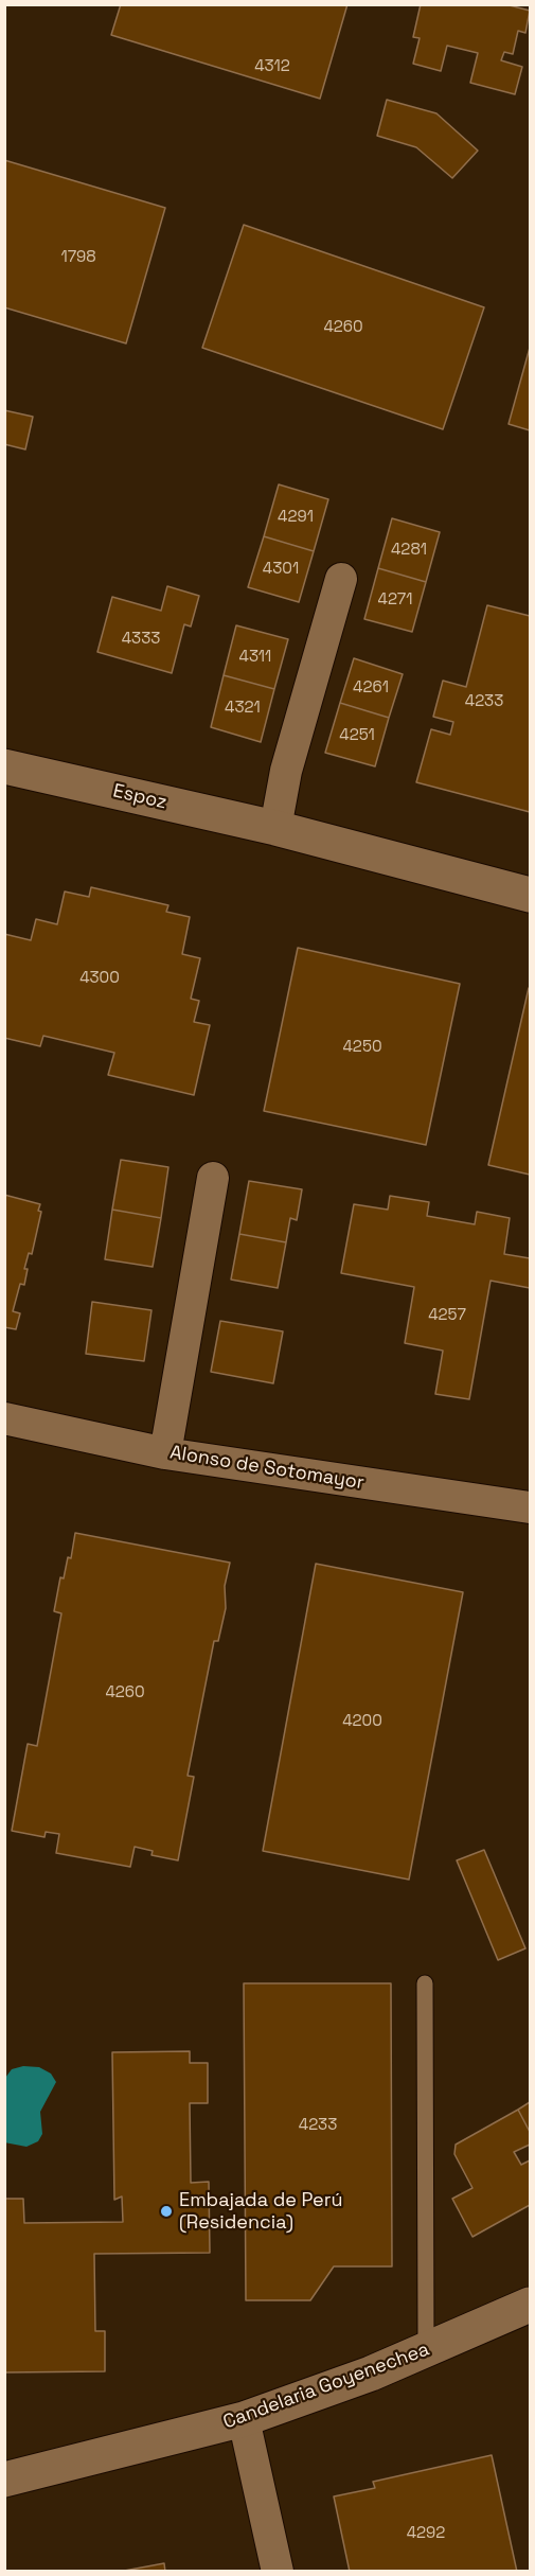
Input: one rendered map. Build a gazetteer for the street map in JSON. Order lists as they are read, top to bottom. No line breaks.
{"streets":{"street":["Espoz","Alonso de Sotomayor","Candelaria Goyenechea"]},"places":["Embajada de Perú (Residencia)"],"house_numbers":["4312","1798","4260","4291","4281","4301","4271","4333","4311","4261","4233","4321","4251","4300","4250","4257","4260","4200","4233","4292"]}
